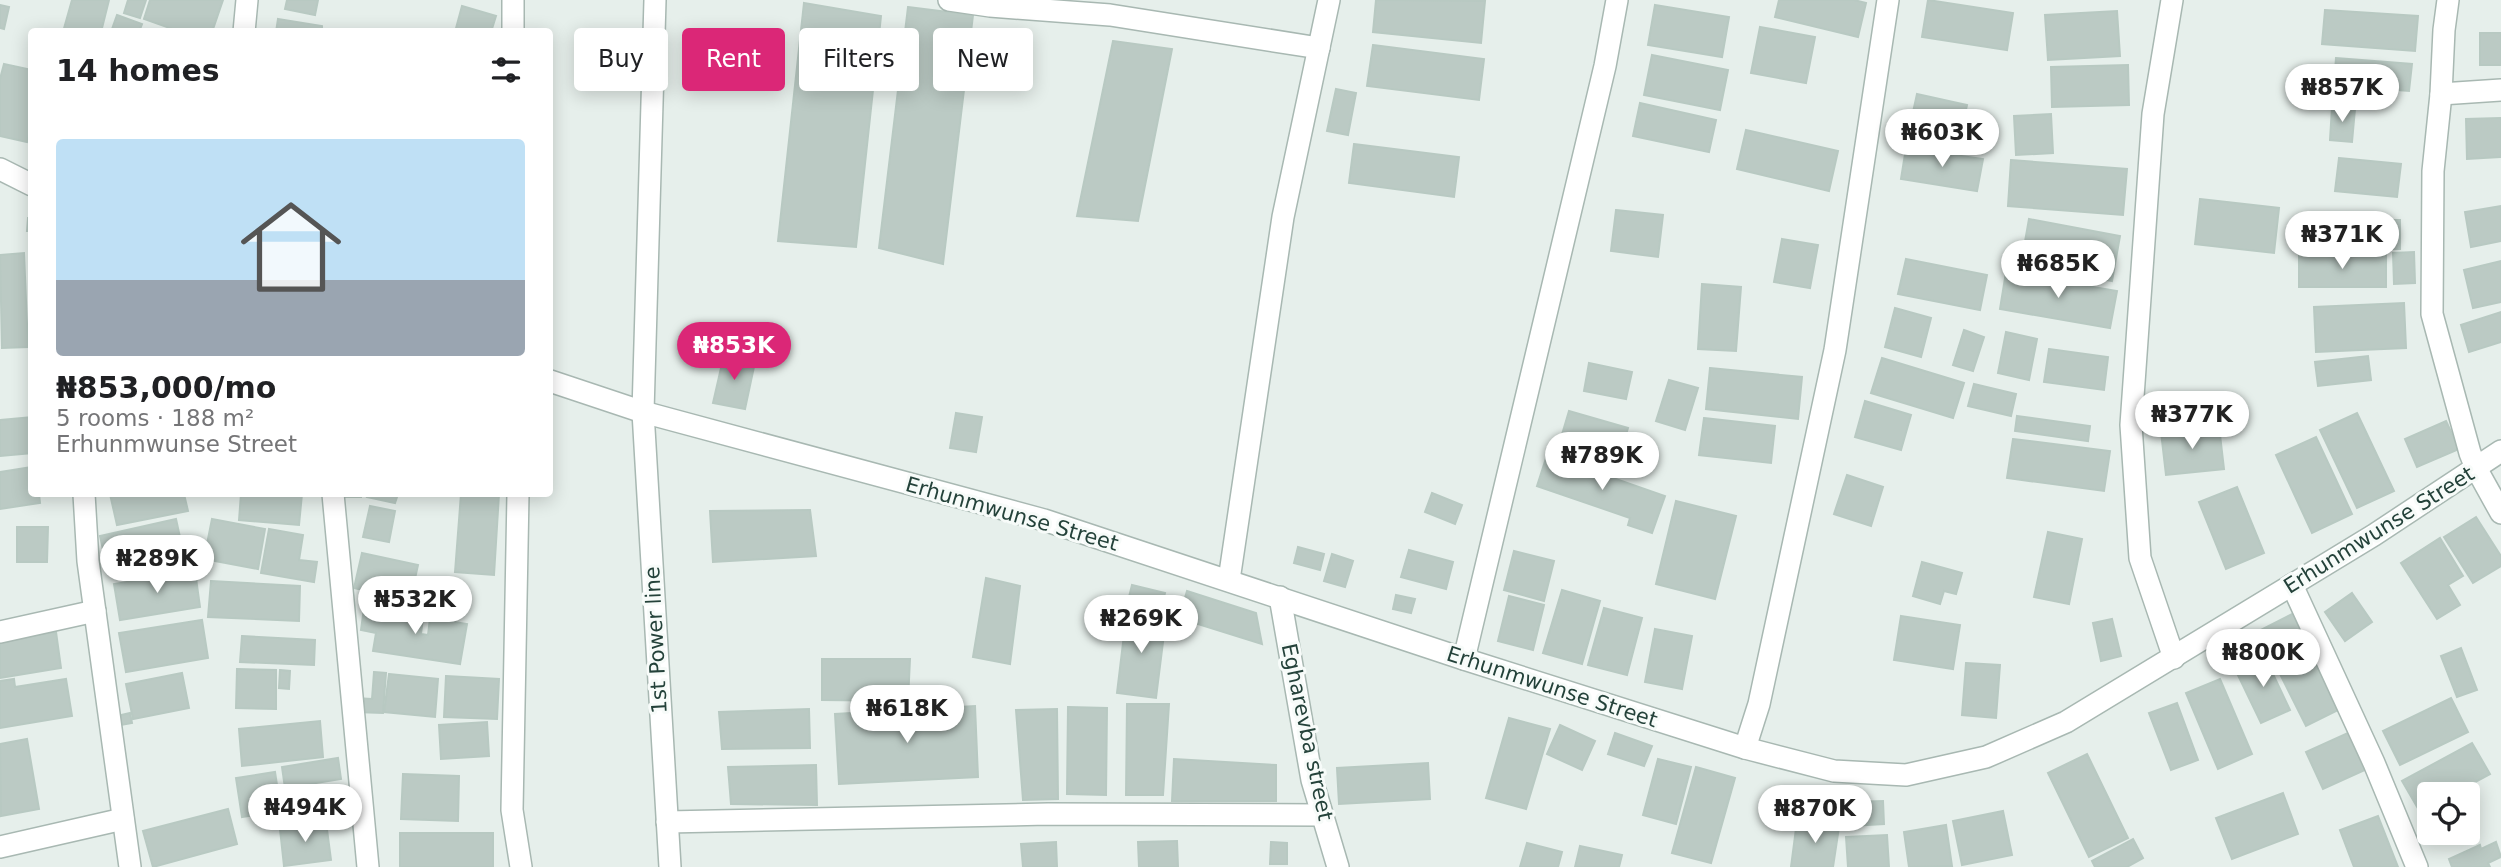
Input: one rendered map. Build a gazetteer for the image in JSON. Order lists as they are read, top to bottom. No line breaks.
{"streets":{"street":["Erhunmwunse Street","1st Power line","Egharevba street"]},"crossings":[["Erhunmwunse Street","1st Power line"],["Erhunmwunse Street","Egharevba street"]],"page":{"chip":["Buy","Rent","Filters","New"],"heading":"14 homes","price":["₦857K","₦603K","₦371K","₦685K","₦853K","₦377K","₦789K","₦289K","₦532K","₦269K","₦800K","₦618K","₦494K","₦870K"],"list":[{"name":"₦853,000/mo","note":"5 rooms · 188 m² · Erhunmwunse Street"}]}}
